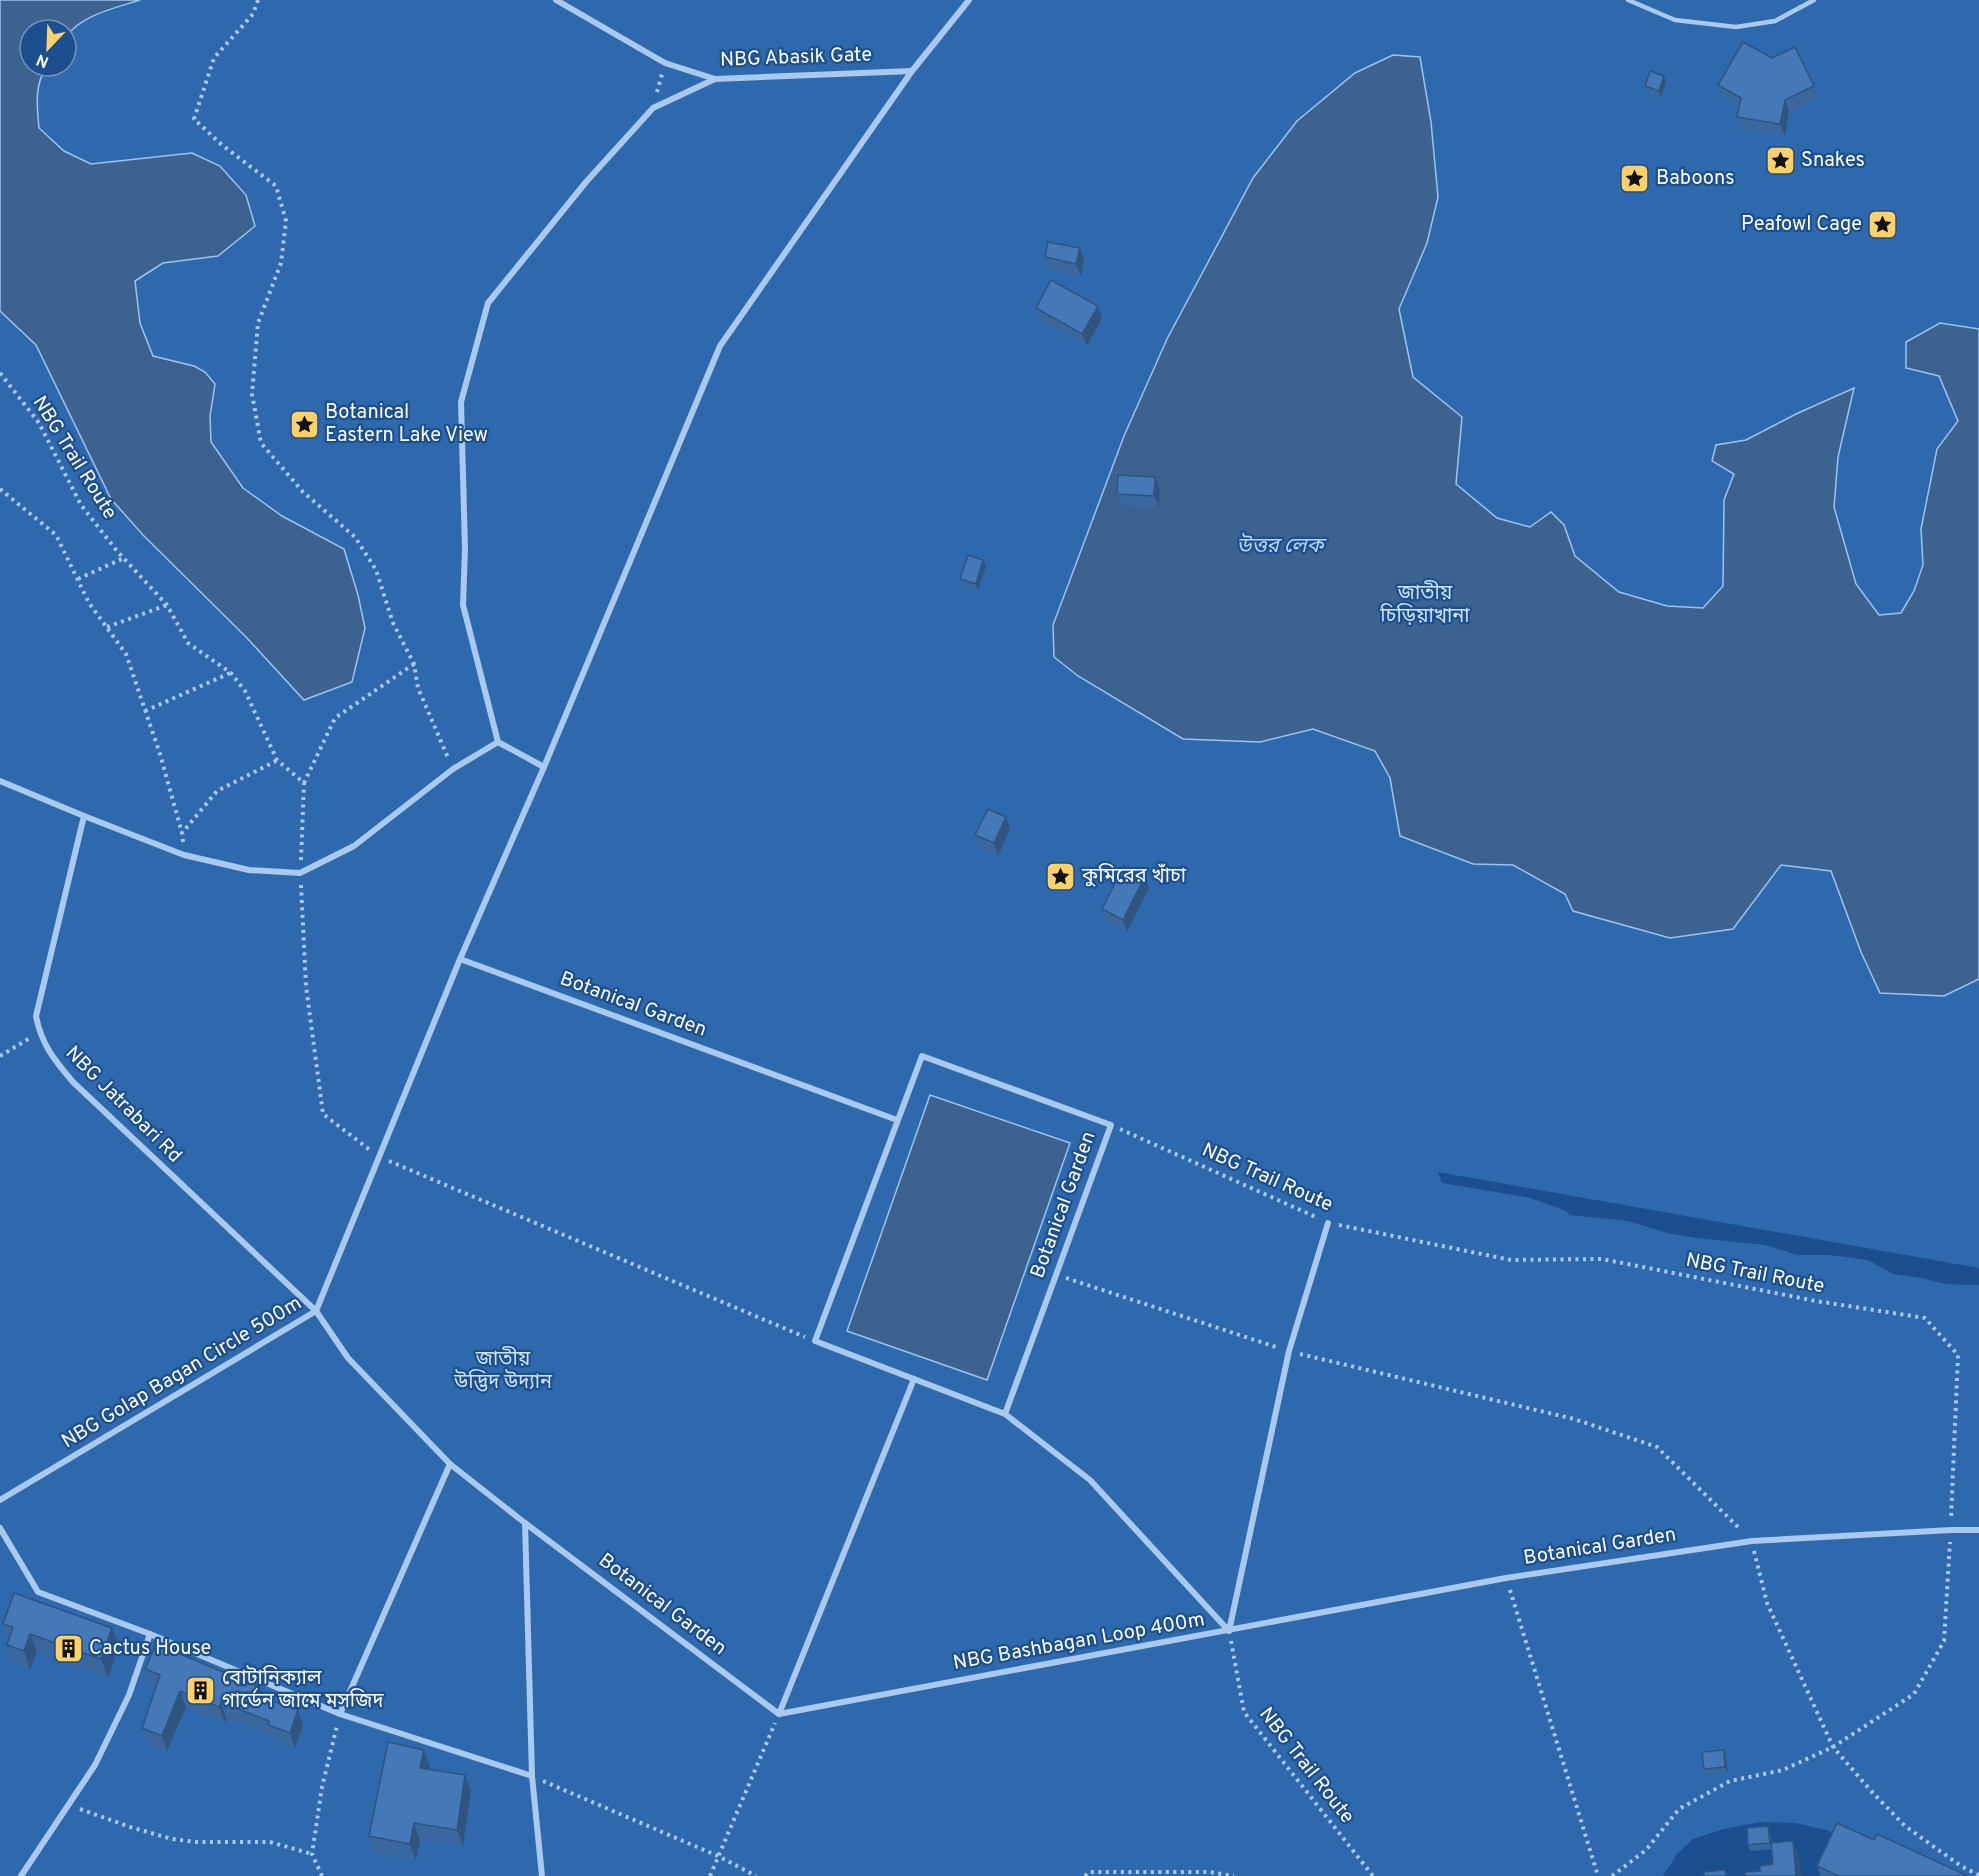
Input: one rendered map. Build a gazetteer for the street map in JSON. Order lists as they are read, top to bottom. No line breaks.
{"streets":{"street":["NBG Abasik Gate","Botanical Garden","NBG Jatrabari Rd","NBG Golap Bagan Circle 500m","NBG Bashbagan Loop 400m"],"path":["NBG Trail Route"]},"crossings":[["NBG Trail Route","Botanical Garden"],["NBG Trail Route","NBG Bashbagan Loop 400m"],["Botanical Garden","NBG Golap Bagan Circle 500m"],["Botanical Garden","NBG Bashbagan Loop 400m"],["NBG Jatrabari Rd","NBG Golap Bagan Circle 500m"]],"water":["উত্তর লেক"],"parks":["জাতীয় চিড়িয়াখানা","জাতীয় উদ্ভিদ উদ্যান"],"places":{"place":["Snakes","Baboons","Peafowl Cage","Botanical Eastern Lake View","কুমিরের খাঁচা"],"building":["Cactus House","বোটানিক্যাল গার্ডেন জামে মসজিদ"]},"north":"bottom left"}
